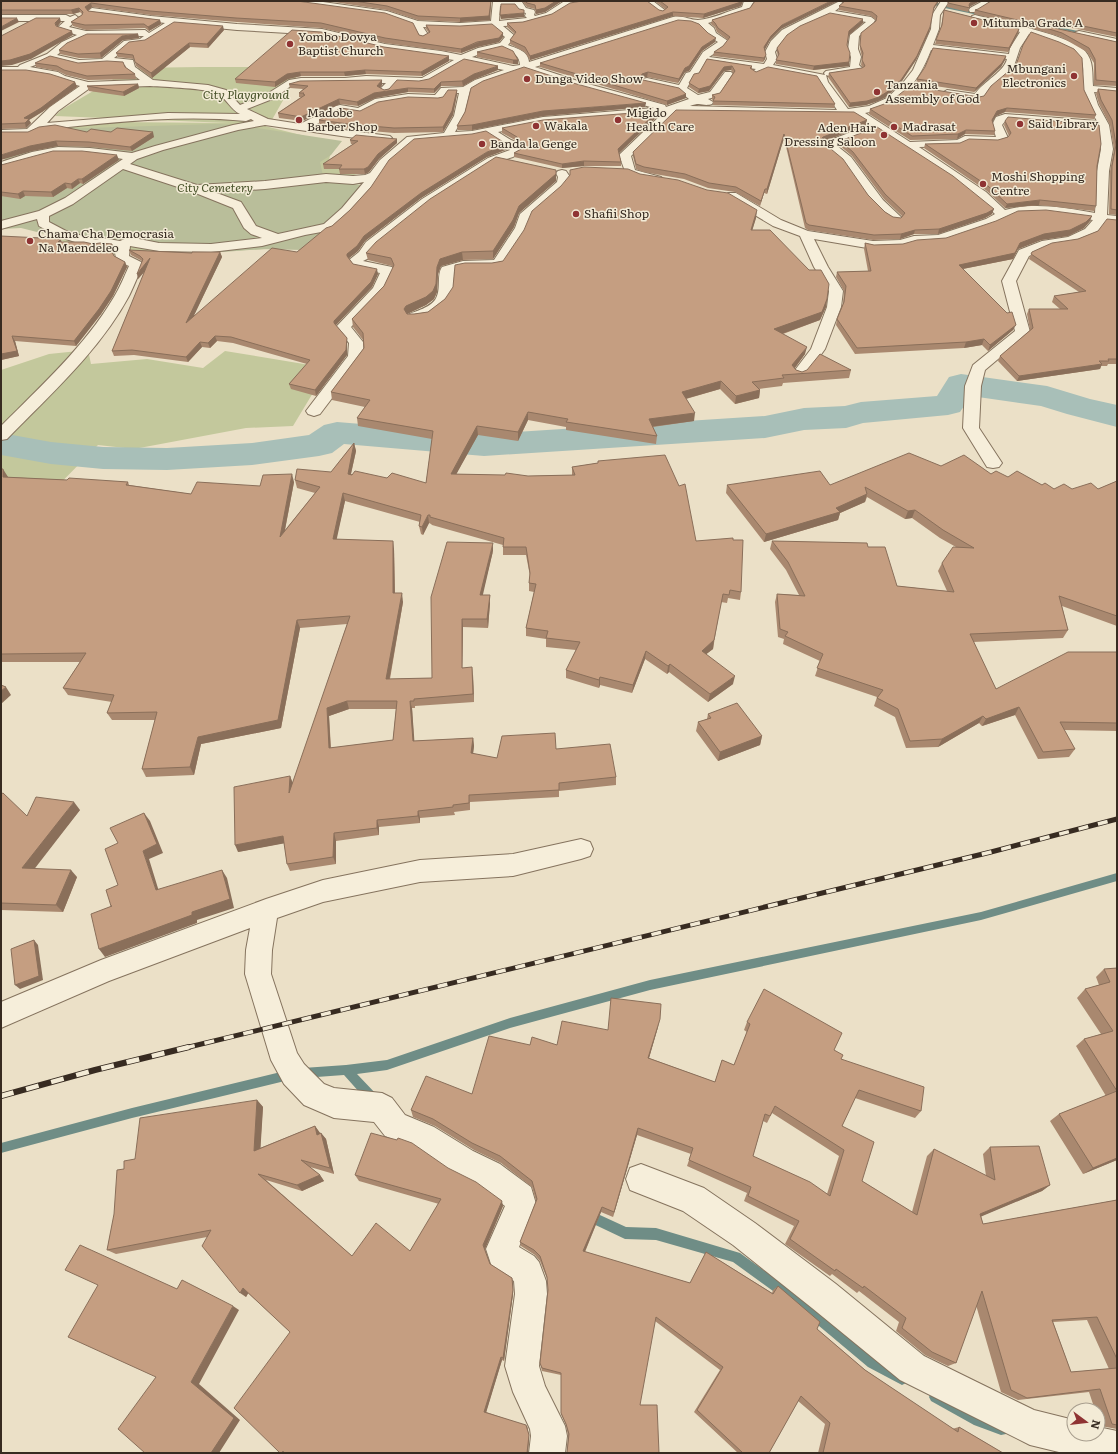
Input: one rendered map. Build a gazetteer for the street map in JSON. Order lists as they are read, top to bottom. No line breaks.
{"parks":["City Playground","City Cemetery"],"places":["Mitumba Grade A","Yombo Dovya Baptist Church","Mbungani Electronics","Dunga Video Show","Tanzania Assembly of God","Madobe Barber Shop","Migido Health Care","Said Library","Wakala","Madrasat","Aden Hair Dressing Saloon","Banda la Genge","Moshi Shopping Centre","Shafii Shop","Chama Cha Democrasia Na Maendeleo"],"north":"right"}
